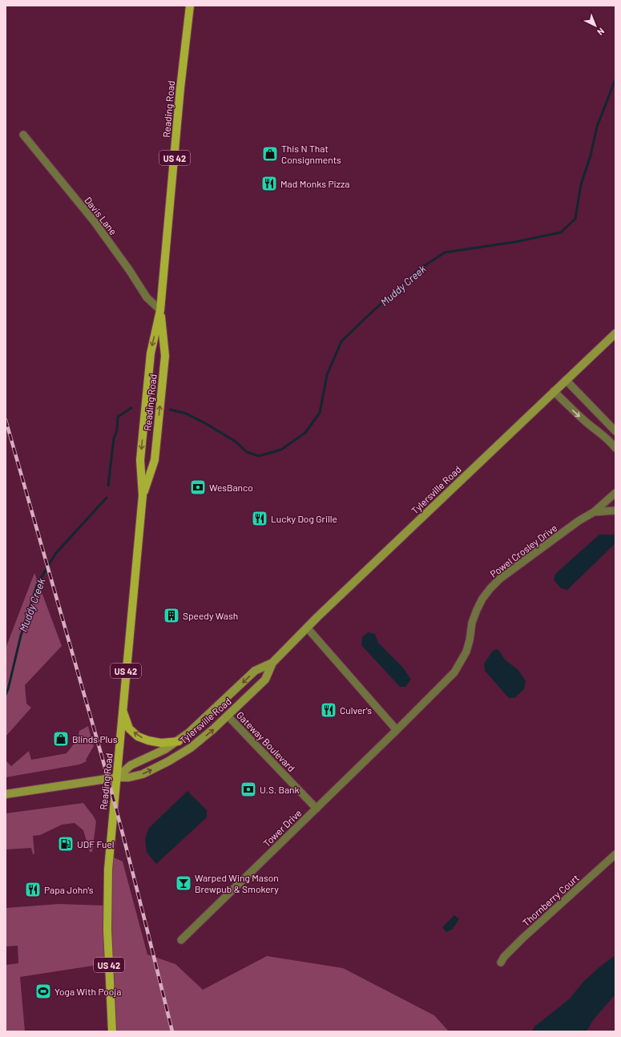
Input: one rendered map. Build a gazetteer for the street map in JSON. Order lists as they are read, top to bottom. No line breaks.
{"streets":{"main road":["Reading Road","US 42","Tylersville Road"],"street":["Davis Lane","Powel Crosley Drive","Gateway Boulevard","Tower Drive","Thornberry Court"]},"crossings":[["Reading Road","Davis Lane"],["Reading Road","Tylersville Road"],["Tylersville Road","Gateway Boulevard"],["Powel Crosley Drive","Tower Drive"],["Gateway Boulevard","Tower Drive"]],"water":["Muddy Creek"],"places":{"shop":["This N That Consignments","Blinds Plus"],"restaurant":["Mad Monks Pizza","Lucky Dog Grille","Culver's","Papa John's"],"bank":["WesBanco","U.S. Bank"],"building":["Speedy Wash"],"fuel station":["UDF Fuel"],"bar":["Warped Wing Mason Brewpub & Smokery"],"sports":["Yoga With Pooja"]},"north":"bottom right"}
